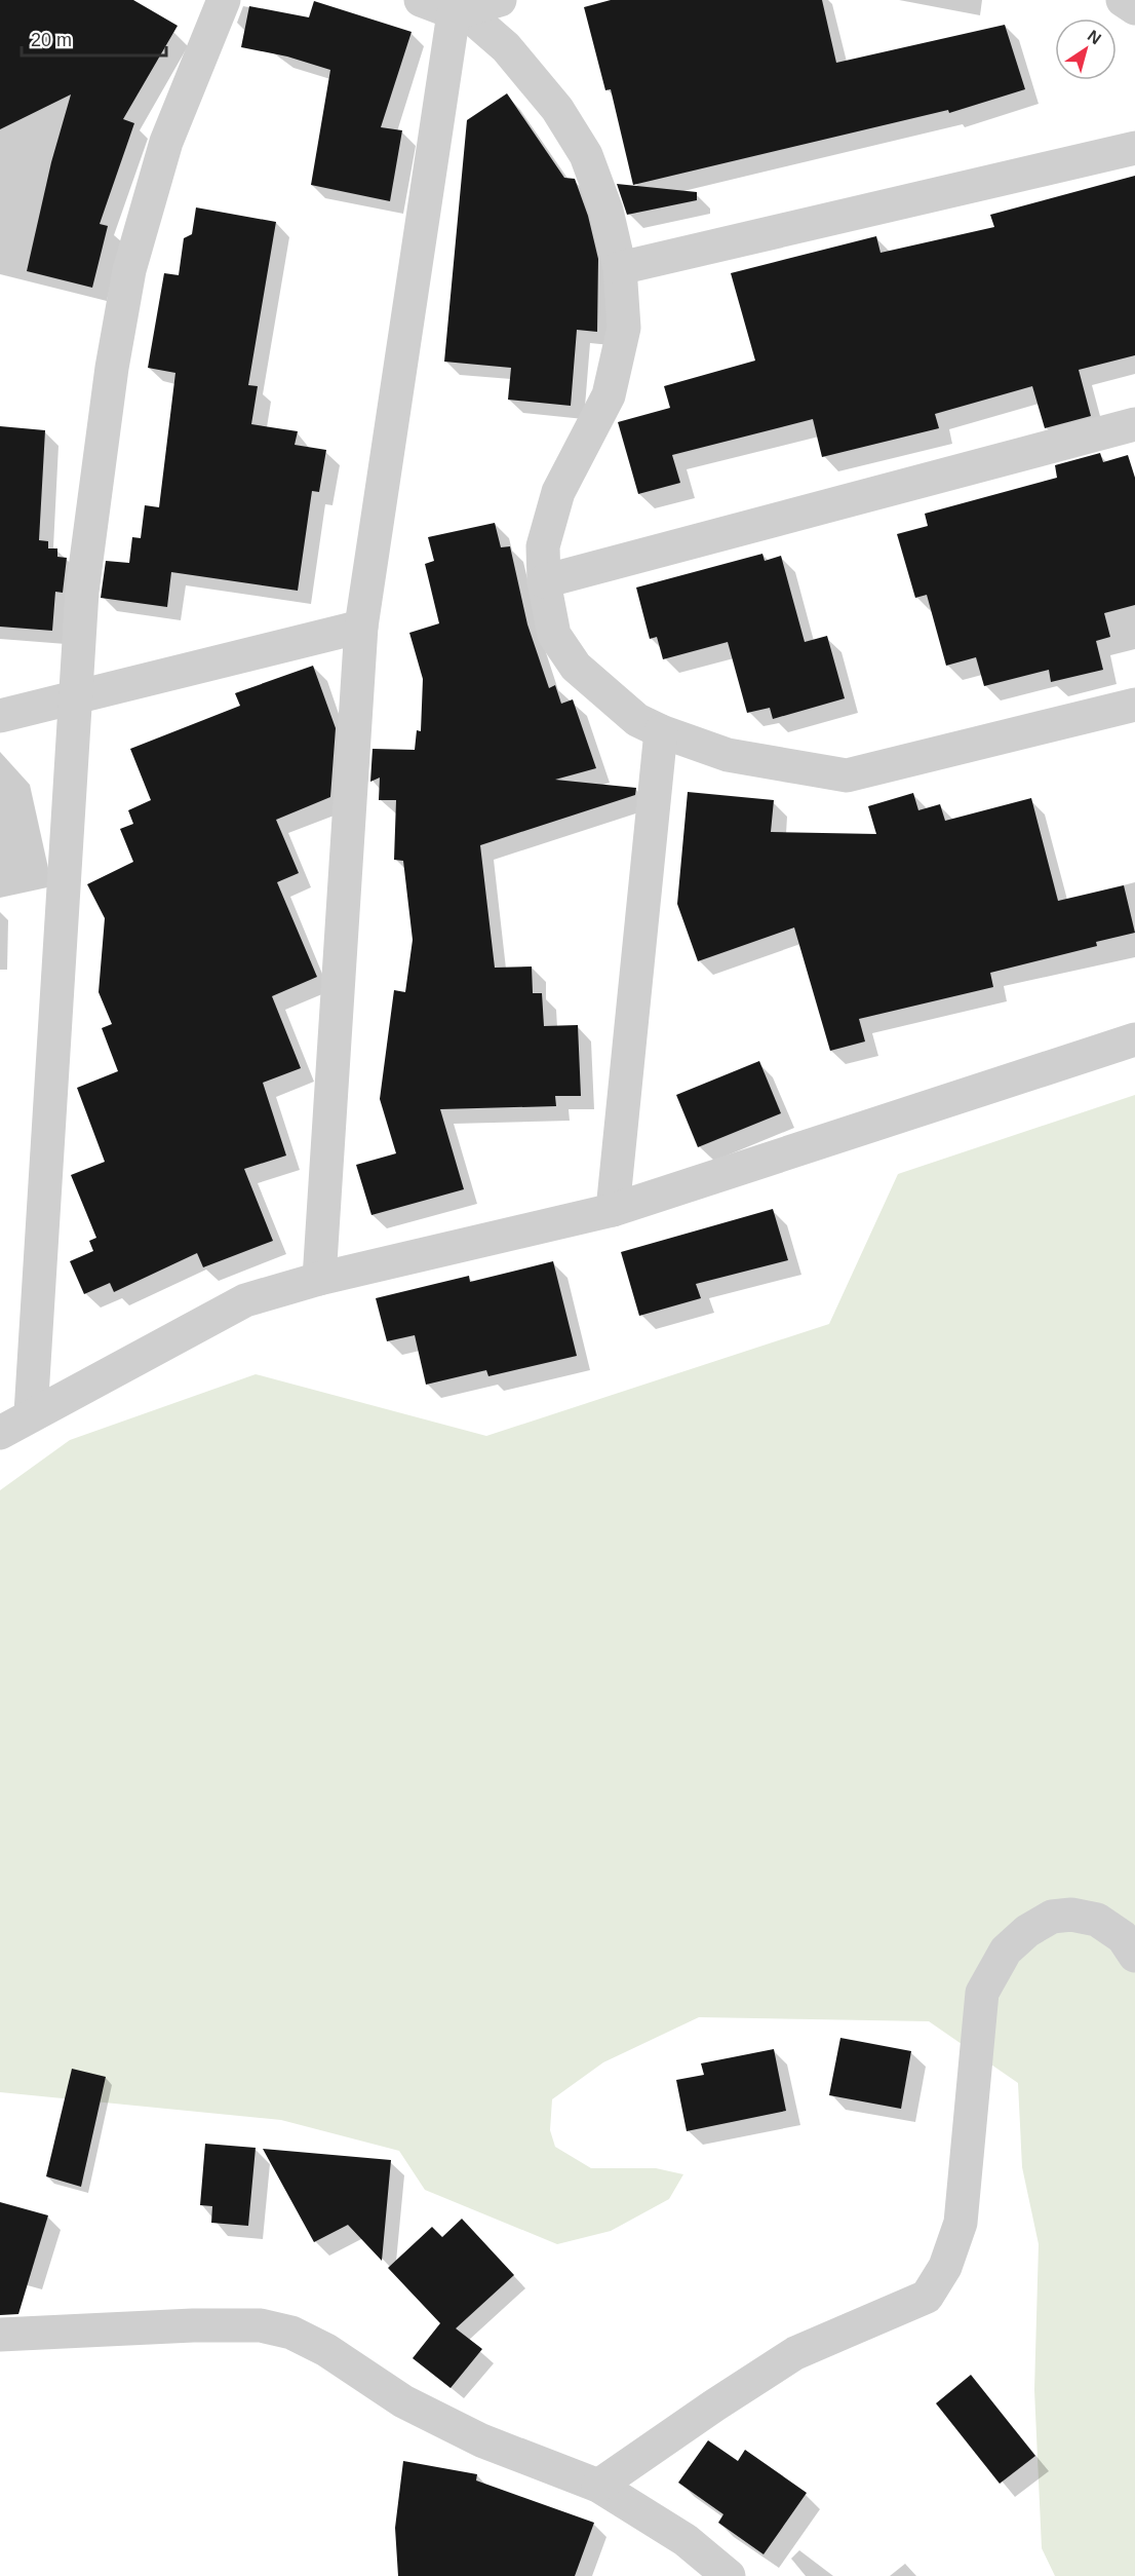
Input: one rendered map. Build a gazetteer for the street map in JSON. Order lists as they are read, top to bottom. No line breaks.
{"scale_bar":"20 m","north":"top right"}
